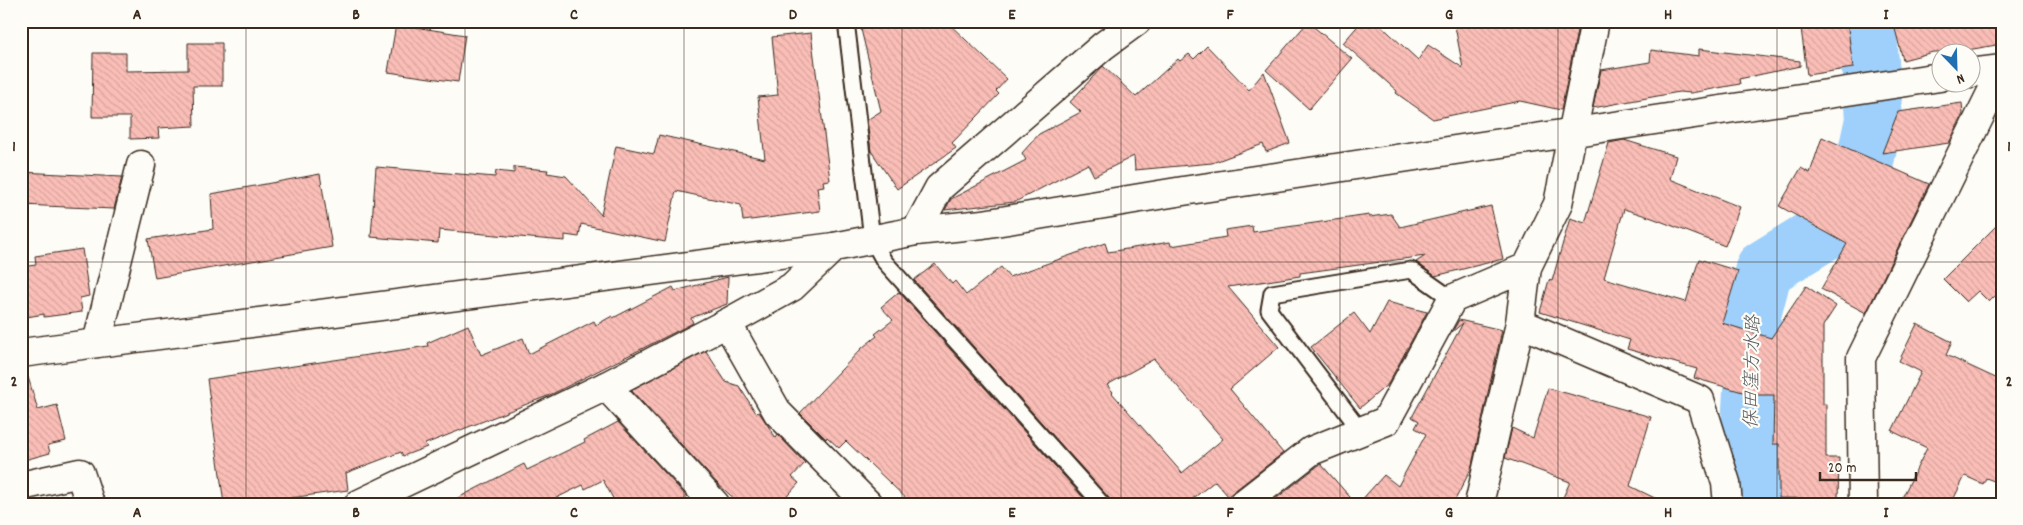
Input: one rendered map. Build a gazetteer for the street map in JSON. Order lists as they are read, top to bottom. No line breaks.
{"water":["保田窪方水路"],"scale_bar":"20 m","north":"bottom right","grid":{"columns":["A","B","C","D","E","F","G","H","I"],"rows":["1","2"]}}
